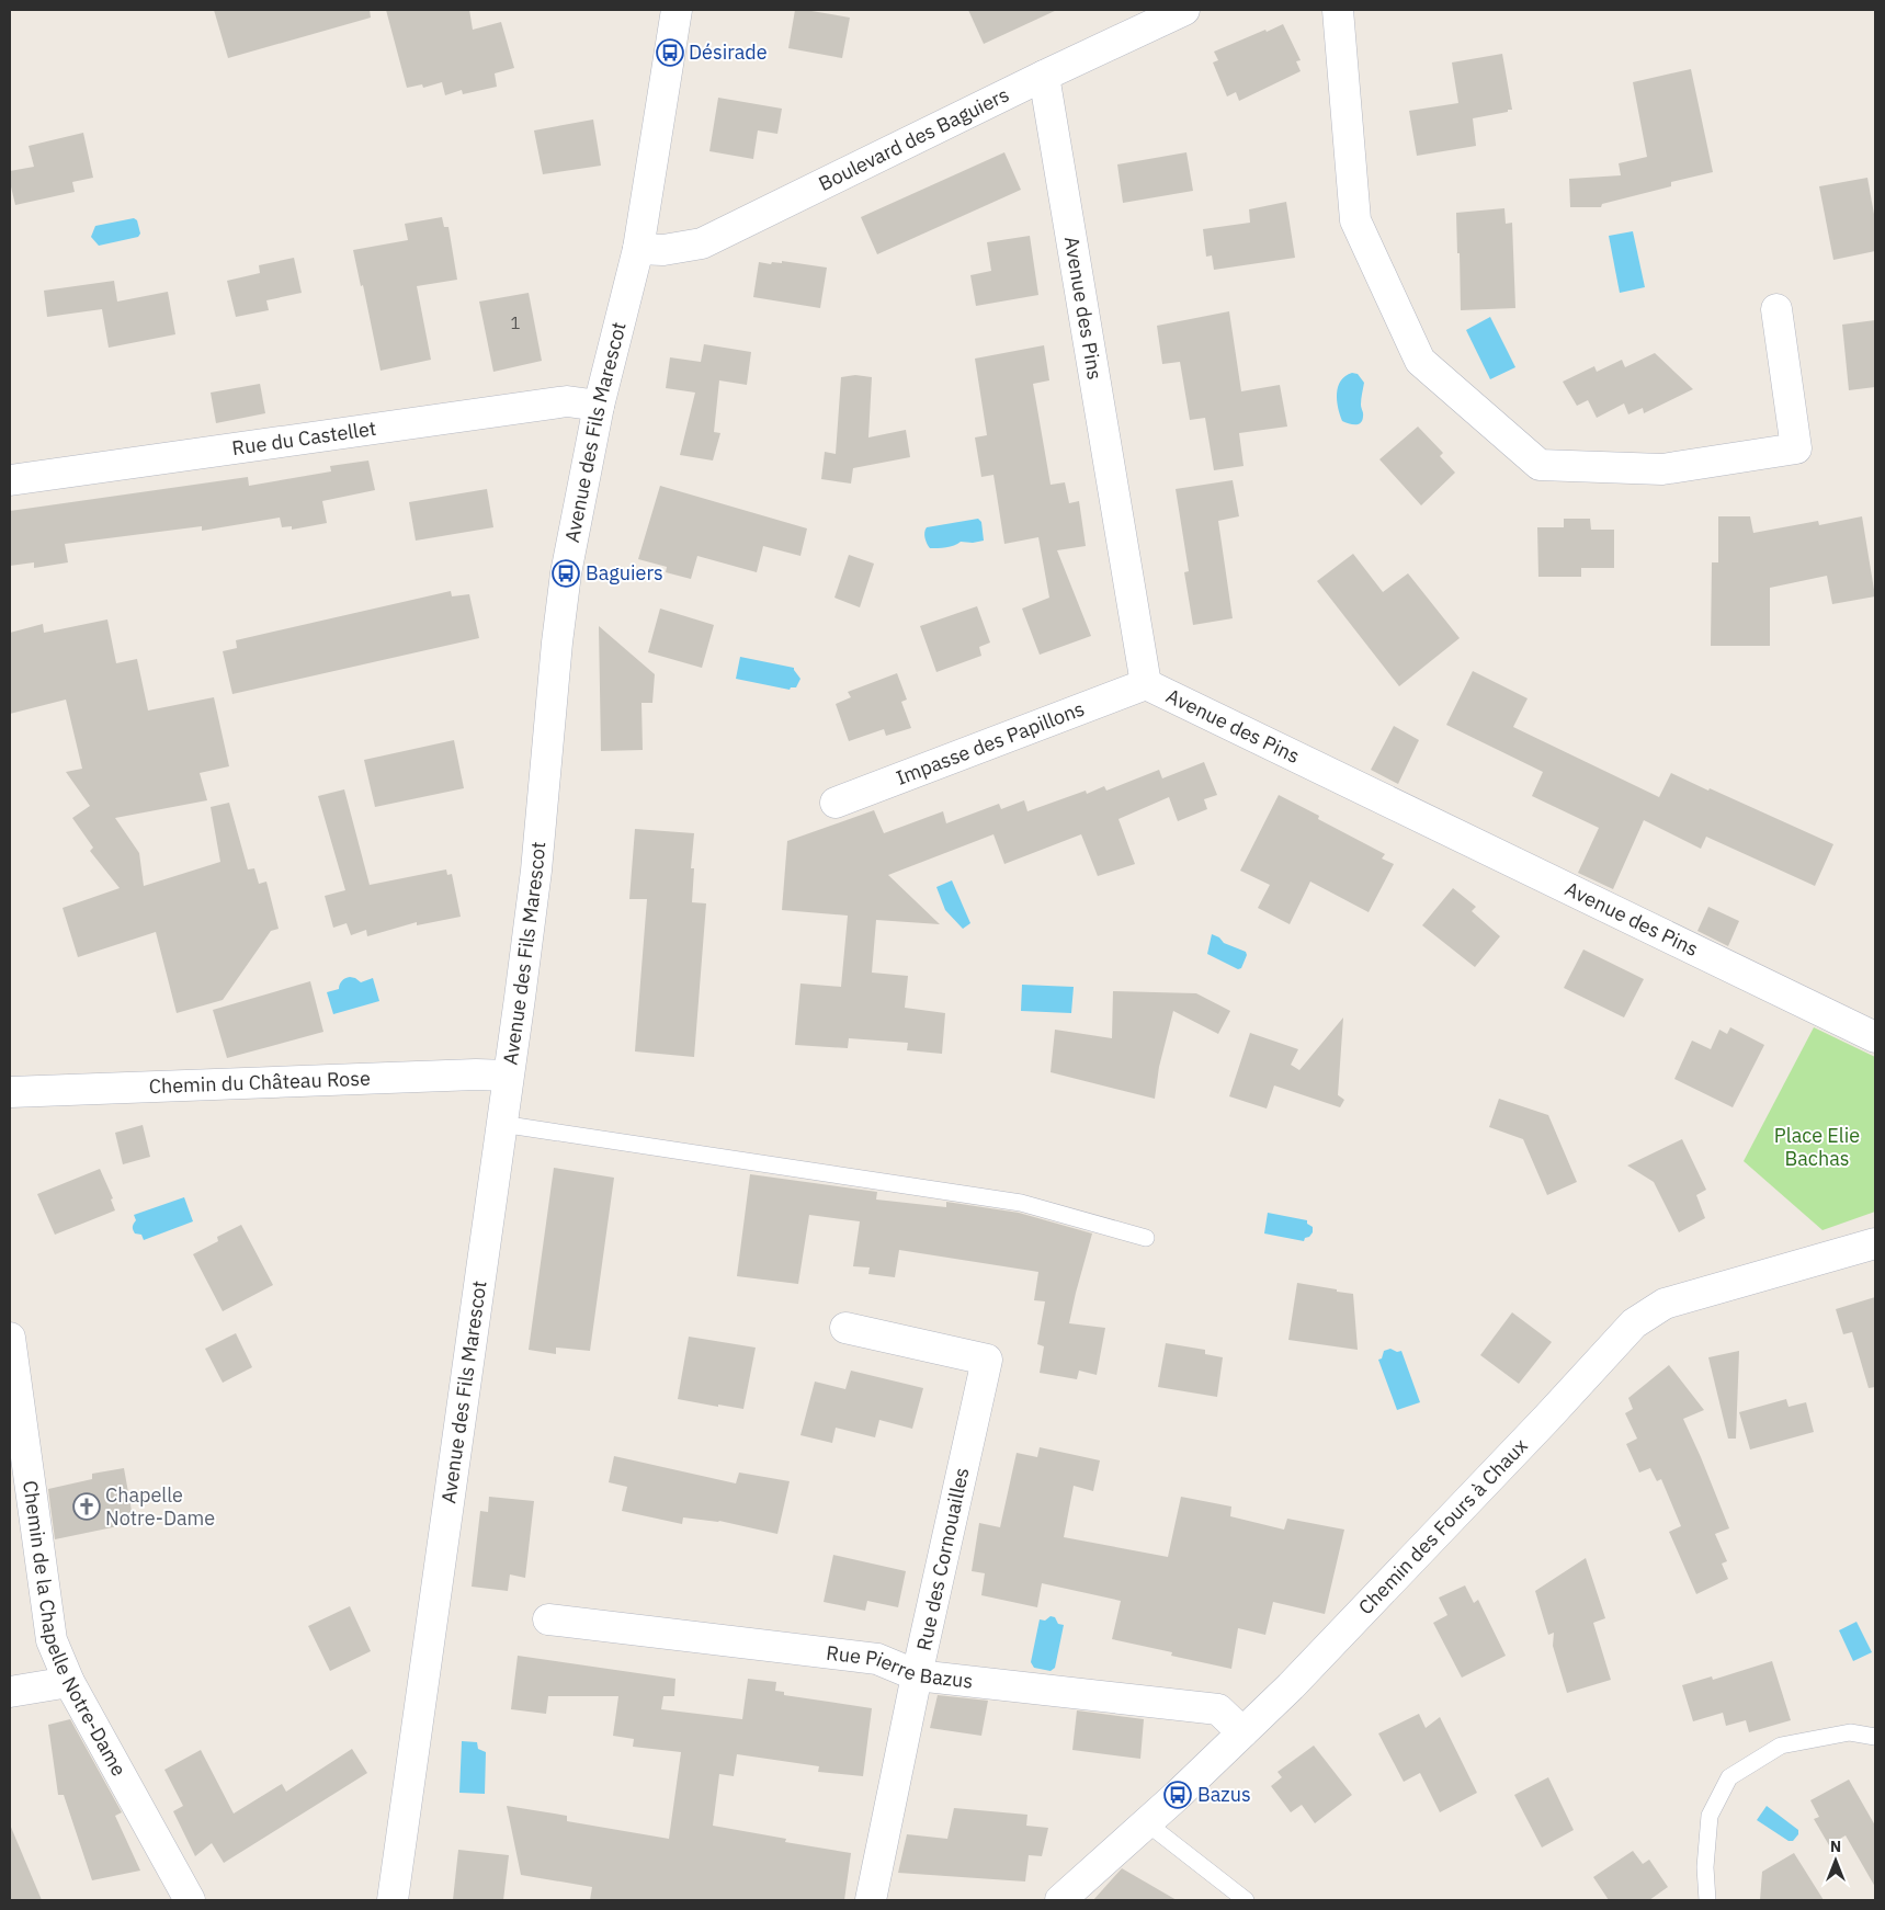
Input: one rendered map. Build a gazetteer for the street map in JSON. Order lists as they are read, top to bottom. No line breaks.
{"streets":{"street":["Boulevard des Baguiers","Avenue des Pins","Avenue des Fils Marescot","Rue du Castellet","Impasse des Papillons","Chemin du Château Rose","Chemin des Fours à Chaux","Rue des Cornouailles","Chemin de la Chapelle Notre-Dame","Rue Pierre Bazus"]},"crossings":[["Boulevard des Baguiers","Avenue des Pins"],["Boulevard des Baguiers","Avenue des Fils Marescot"],["Avenue des Pins","Impasse des Papillons"],["Avenue des Fils Marescot","Rue du Castellet"],["Avenue des Fils Marescot","Chemin du Château Rose"],["Chemin des Fours à Chaux","Rue Pierre Bazus"],["Rue des Cornouailles","Rue Pierre Bazus"]],"parks":["Place Elie Bachas"],"places":{"bus stop":["Désirade","Baguiers","Bazus"],"church":["Chapelle Notre-Dame"]},"house_numbers":["1"],"north":"top"}
